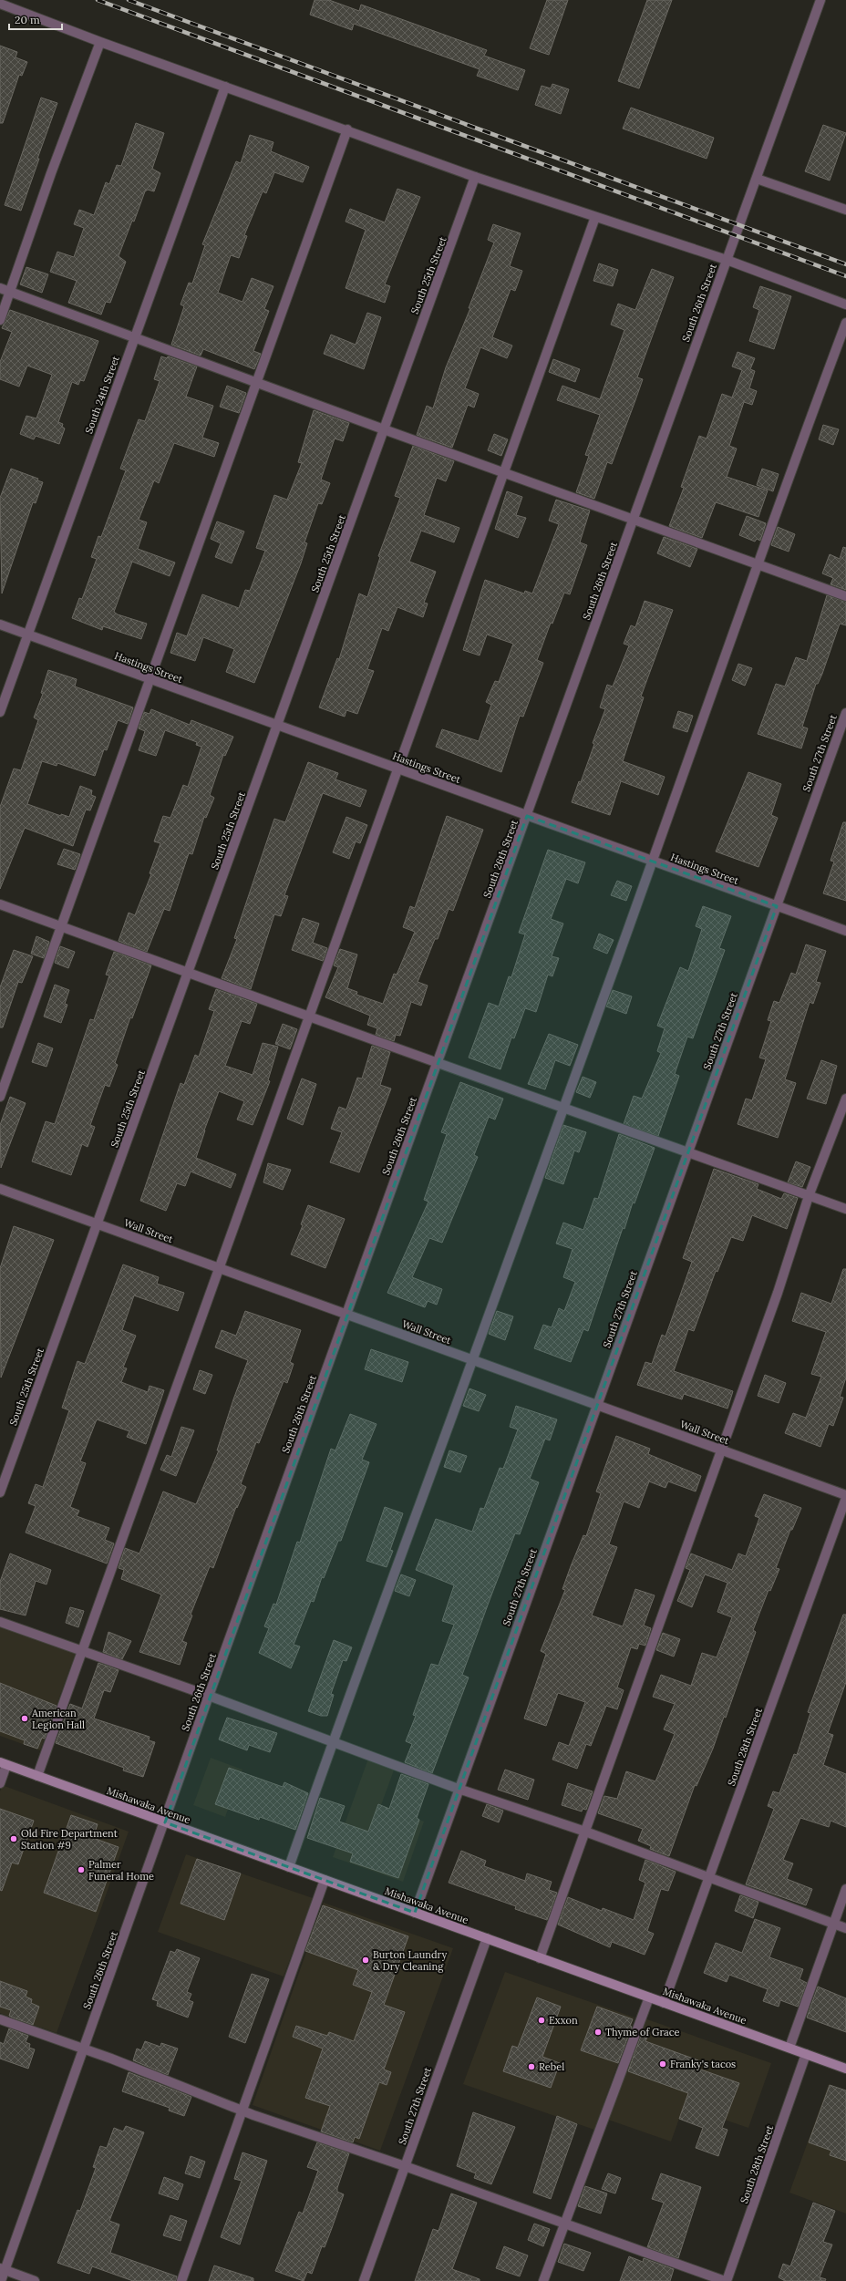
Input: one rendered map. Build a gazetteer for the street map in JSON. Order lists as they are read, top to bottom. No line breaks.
{"streets":{"main road":["Mishawaka Avenue"],"street":["South 25th Street","South 26th Street","South 24th Street","Hastings Street","South 27th Street","Wall Street","South 28th Street"]},"crossings":[["South 25th Street","Hastings Street"],["South 25th Street","Wall Street"],["South 26th Street","Hastings Street"],["South 26th Street","Wall Street"],["South 26th Street","Mishawaka Avenue"],["South 24th Street","Hastings Street"],["Hastings Street","South 27th Street"],["South 27th Street","Wall Street"],["South 27th Street","Mishawaka Avenue"],["South 28th Street","Mishawaka Avenue"]],"places":["American Legion Hall","Old Fire Department Station #9","Palmer Funeral Home","Burton Laundry & Dry Cleaning","Exxon","Thyme of Grace","Franky's tacos","Rebel"],"scale_bar":"20 m"}
